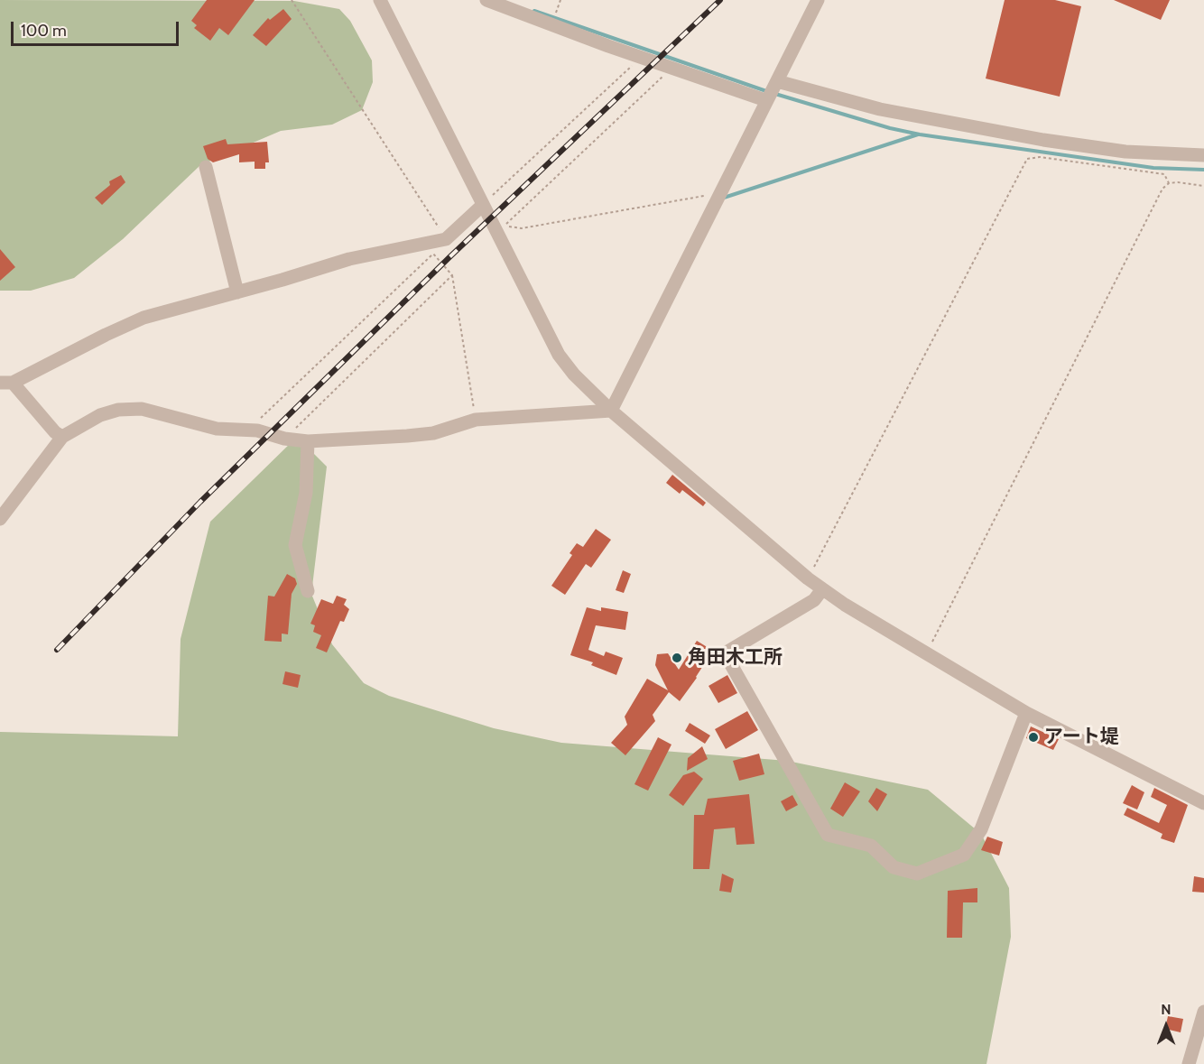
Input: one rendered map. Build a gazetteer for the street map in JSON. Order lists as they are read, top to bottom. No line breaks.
{"places":["角田木工所","アート堤"],"scale_bar":"100 m","north":"top"}
